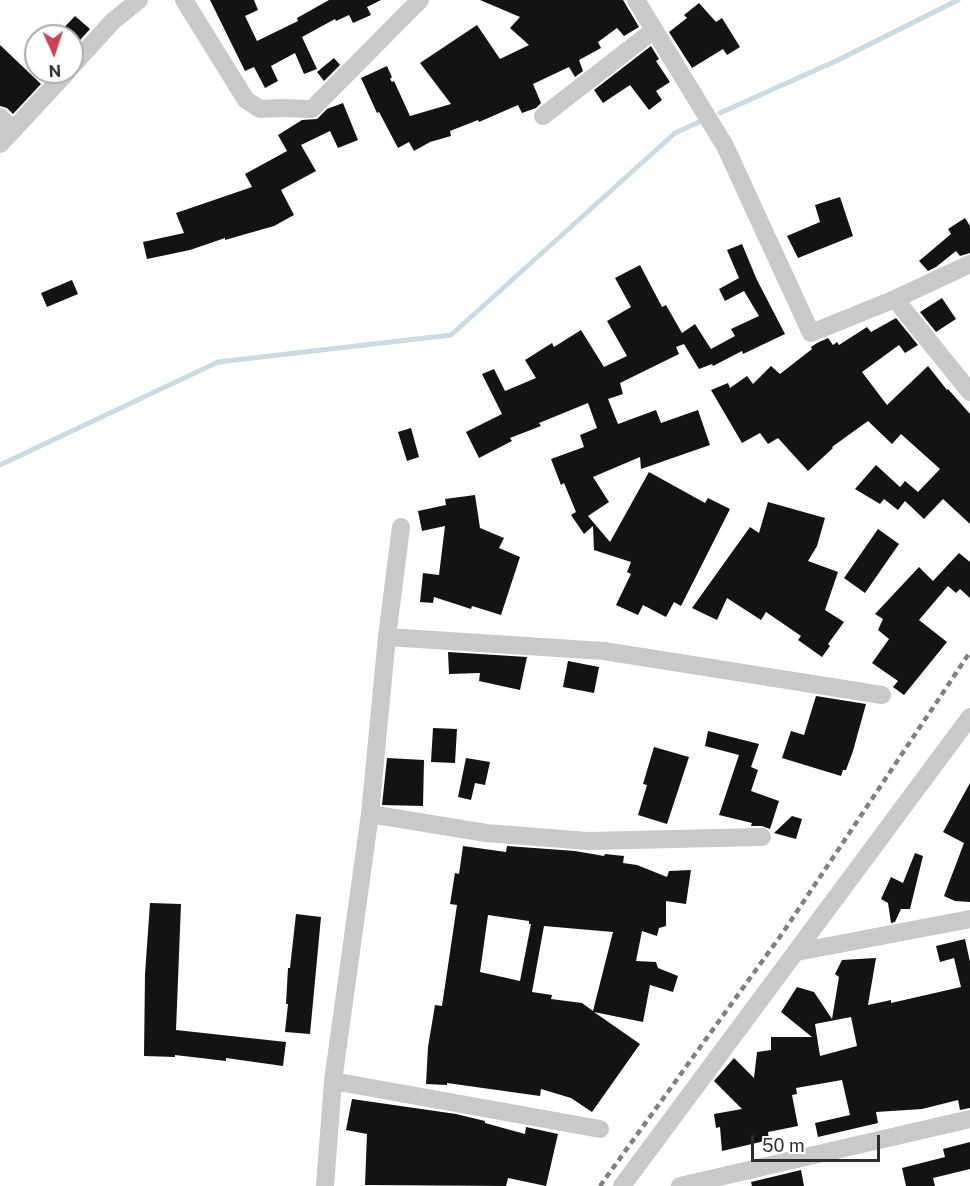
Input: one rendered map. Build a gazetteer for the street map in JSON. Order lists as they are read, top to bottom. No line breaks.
{"scale_bar":"50 m","north":"bottom"}
